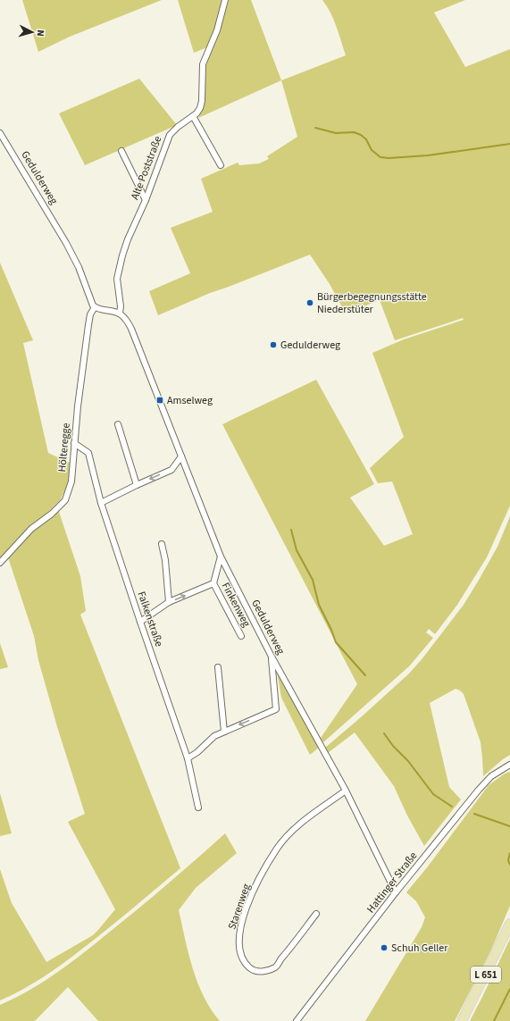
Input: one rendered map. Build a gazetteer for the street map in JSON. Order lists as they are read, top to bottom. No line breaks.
{"streets":{"main road":["L 651"],"street":["Alte Poststraße","Gedulderweg","Hölteregge","Finkenweg","Falkenstraße","Hattinger Straße","Starenweg"]},"crossings":[["Alte Poststraße","Gedulderweg"],["Gedulderweg","Hölteregge"],["Gedulderweg","Finkenweg"],["Gedulderweg","Hattinger Straße"],["Gedulderweg","Starenweg"],["Hölteregge","Falkenstraße"],["Finkenweg","Falkenstraße"]],"places":{"other":["Bürgerbegegnungsstätte Niederstüter","Gedulderweg","Schuh Geller"],"transit":["Amselweg"]},"north":"right"}
